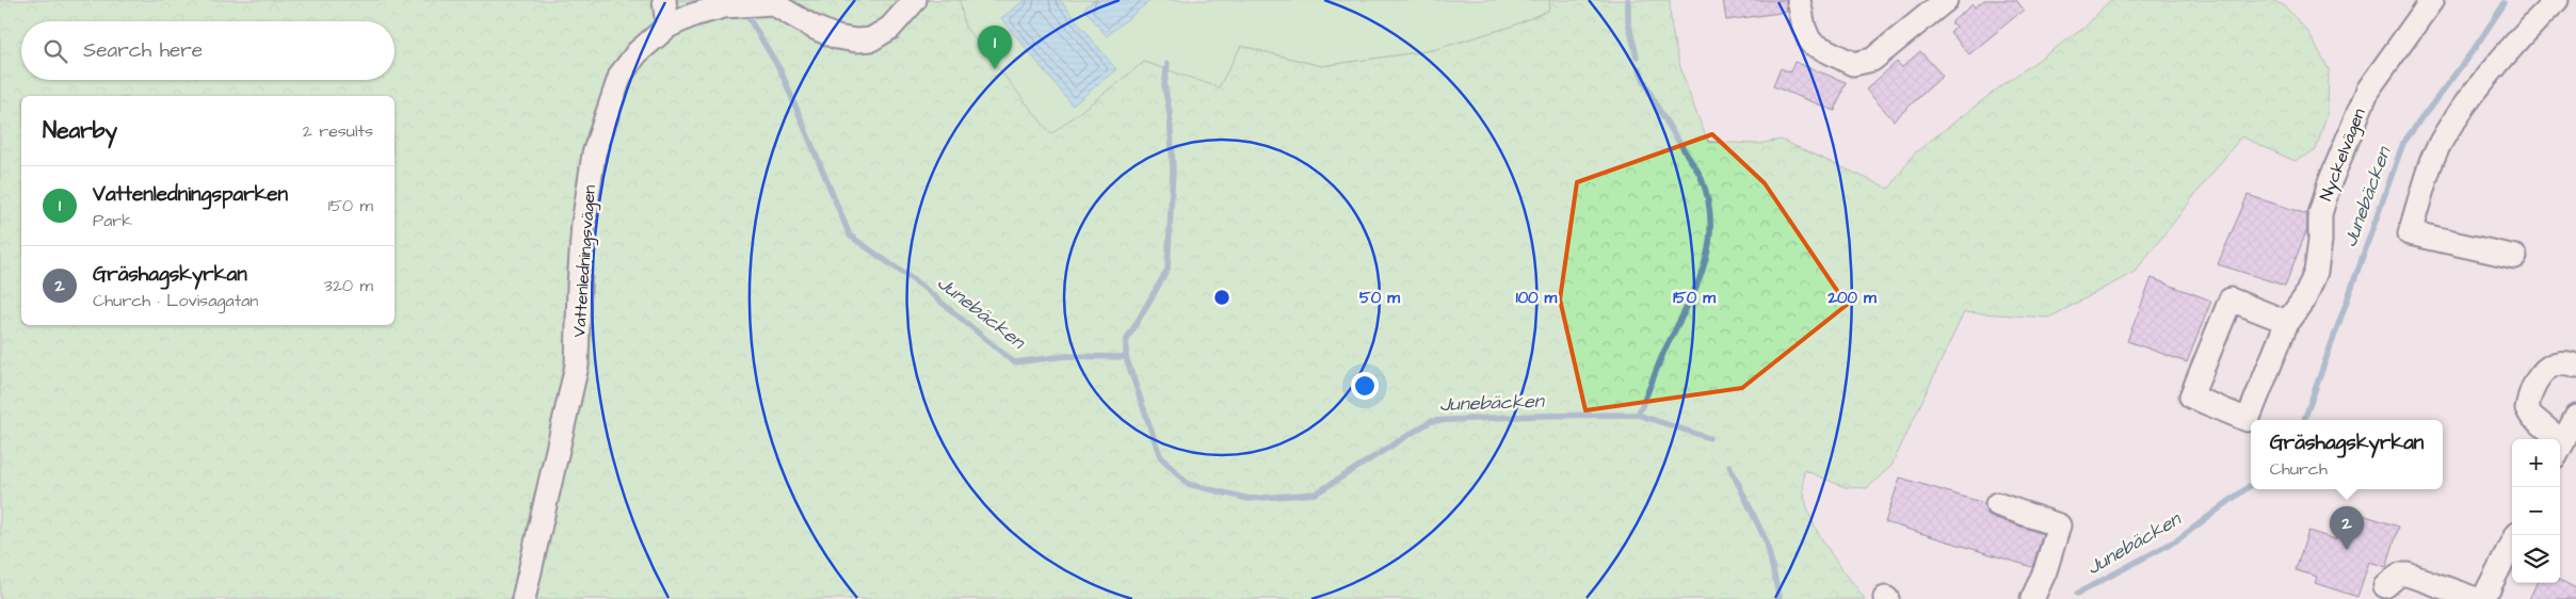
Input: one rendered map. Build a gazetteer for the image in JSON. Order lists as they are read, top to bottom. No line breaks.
{"streets":{"street":["Nyckelvägen","Vattenledningsvägen"]},"water":["Junebäcken"],"page":{"search":"Search here","pins":["1","2"],"heading":["Nearby","2 results"],"list":[{"mark":"1","name":"Vattenledningsparken","note":"Park","value":"150 m"},{"mark":"2","name":"Gräshagskyrkan","note":"Church · Lovisagatan","value":"320 m"}],"popup":["Gräshagskyrkan","Church"],"map_buttons":["+","−"]},"rings":["50 m","100 m","150 m","200 m"]}
